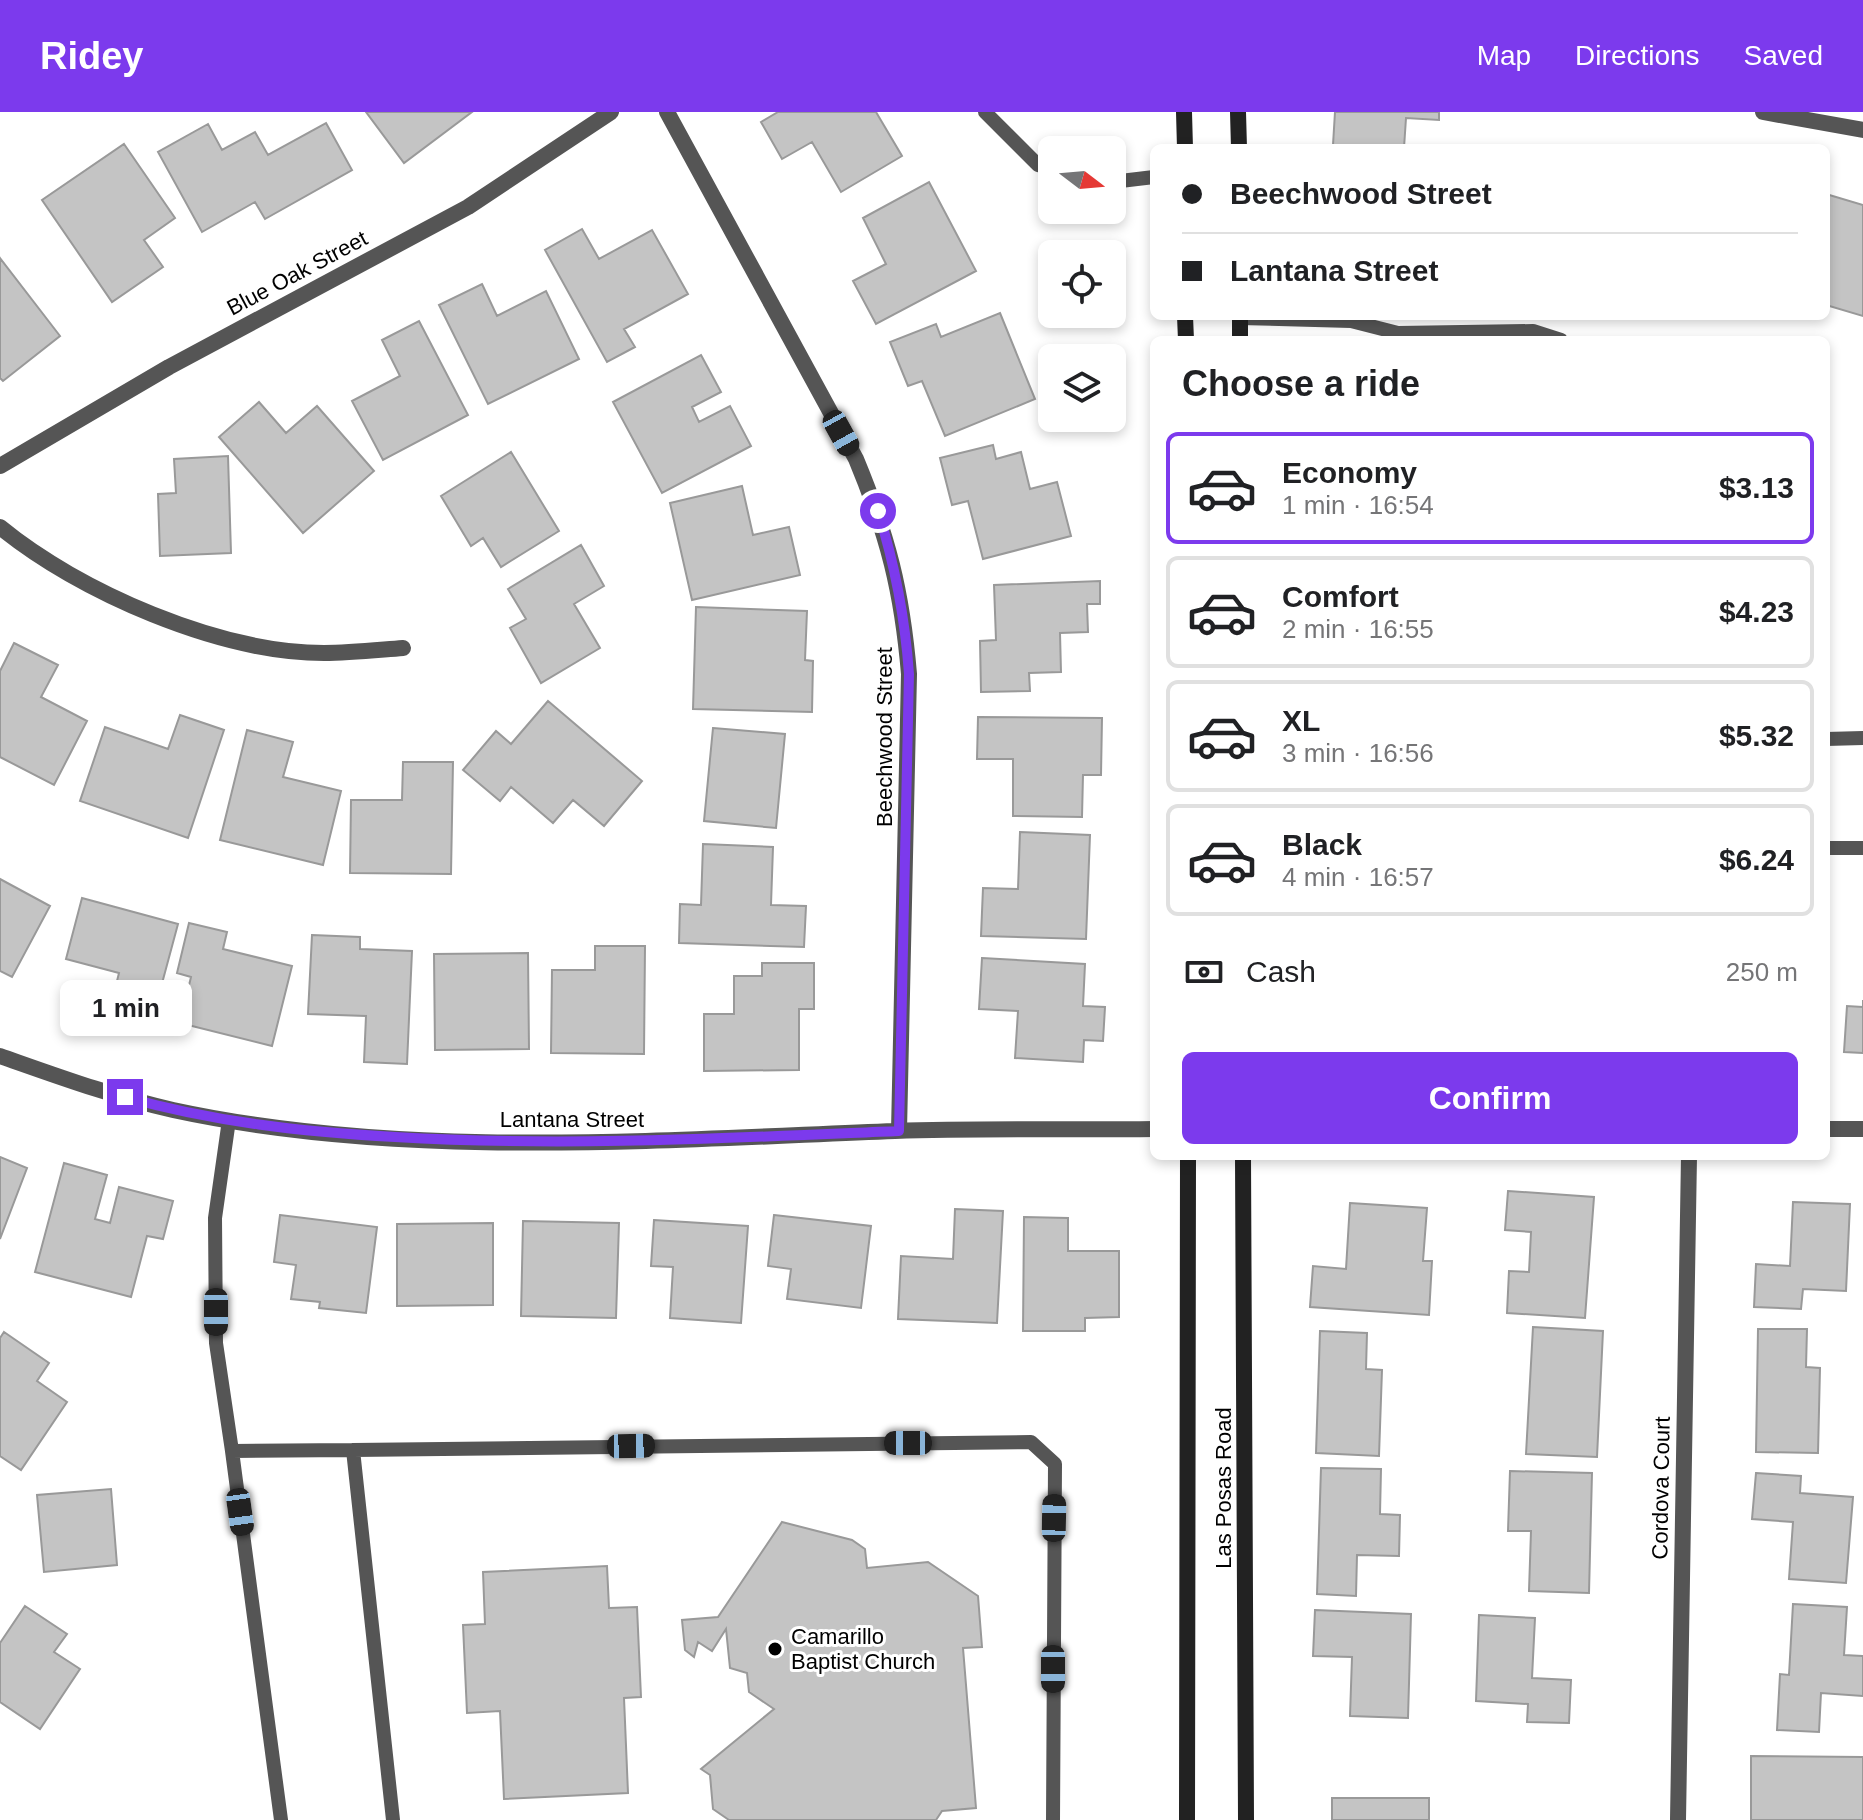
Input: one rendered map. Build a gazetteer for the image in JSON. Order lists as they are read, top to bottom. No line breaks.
{"streets":{"main road":["Las Posas Road"],"street":["Blue Oak Street","Beechwood Street","Lantana Street","Cordova Court"]},"crossings":[["Beechwood Street","Lantana Street"]],"places":["Camarillo Baptist Church"],"north":"right","page":{"header":"Ridey","nav":["Map","Directions","Saved"],"banner":["Beechwood Street","Lantana Street"],"heading":"Choose a ride","list":[{"name":"Economy","note":"1 min · 16:54","value":"$3.13"},{"name":"Comfort","note":"2 min · 16:55","value":"$4.23"},{"name":"XL","note":"3 min · 16:56","value":"$5.32"},{"name":"Black","note":"4 min · 16:57","value":"$6.24"}],"pay":["Cash","250 m"],"bubble":"1 min","buttons":"Confirm"}}
